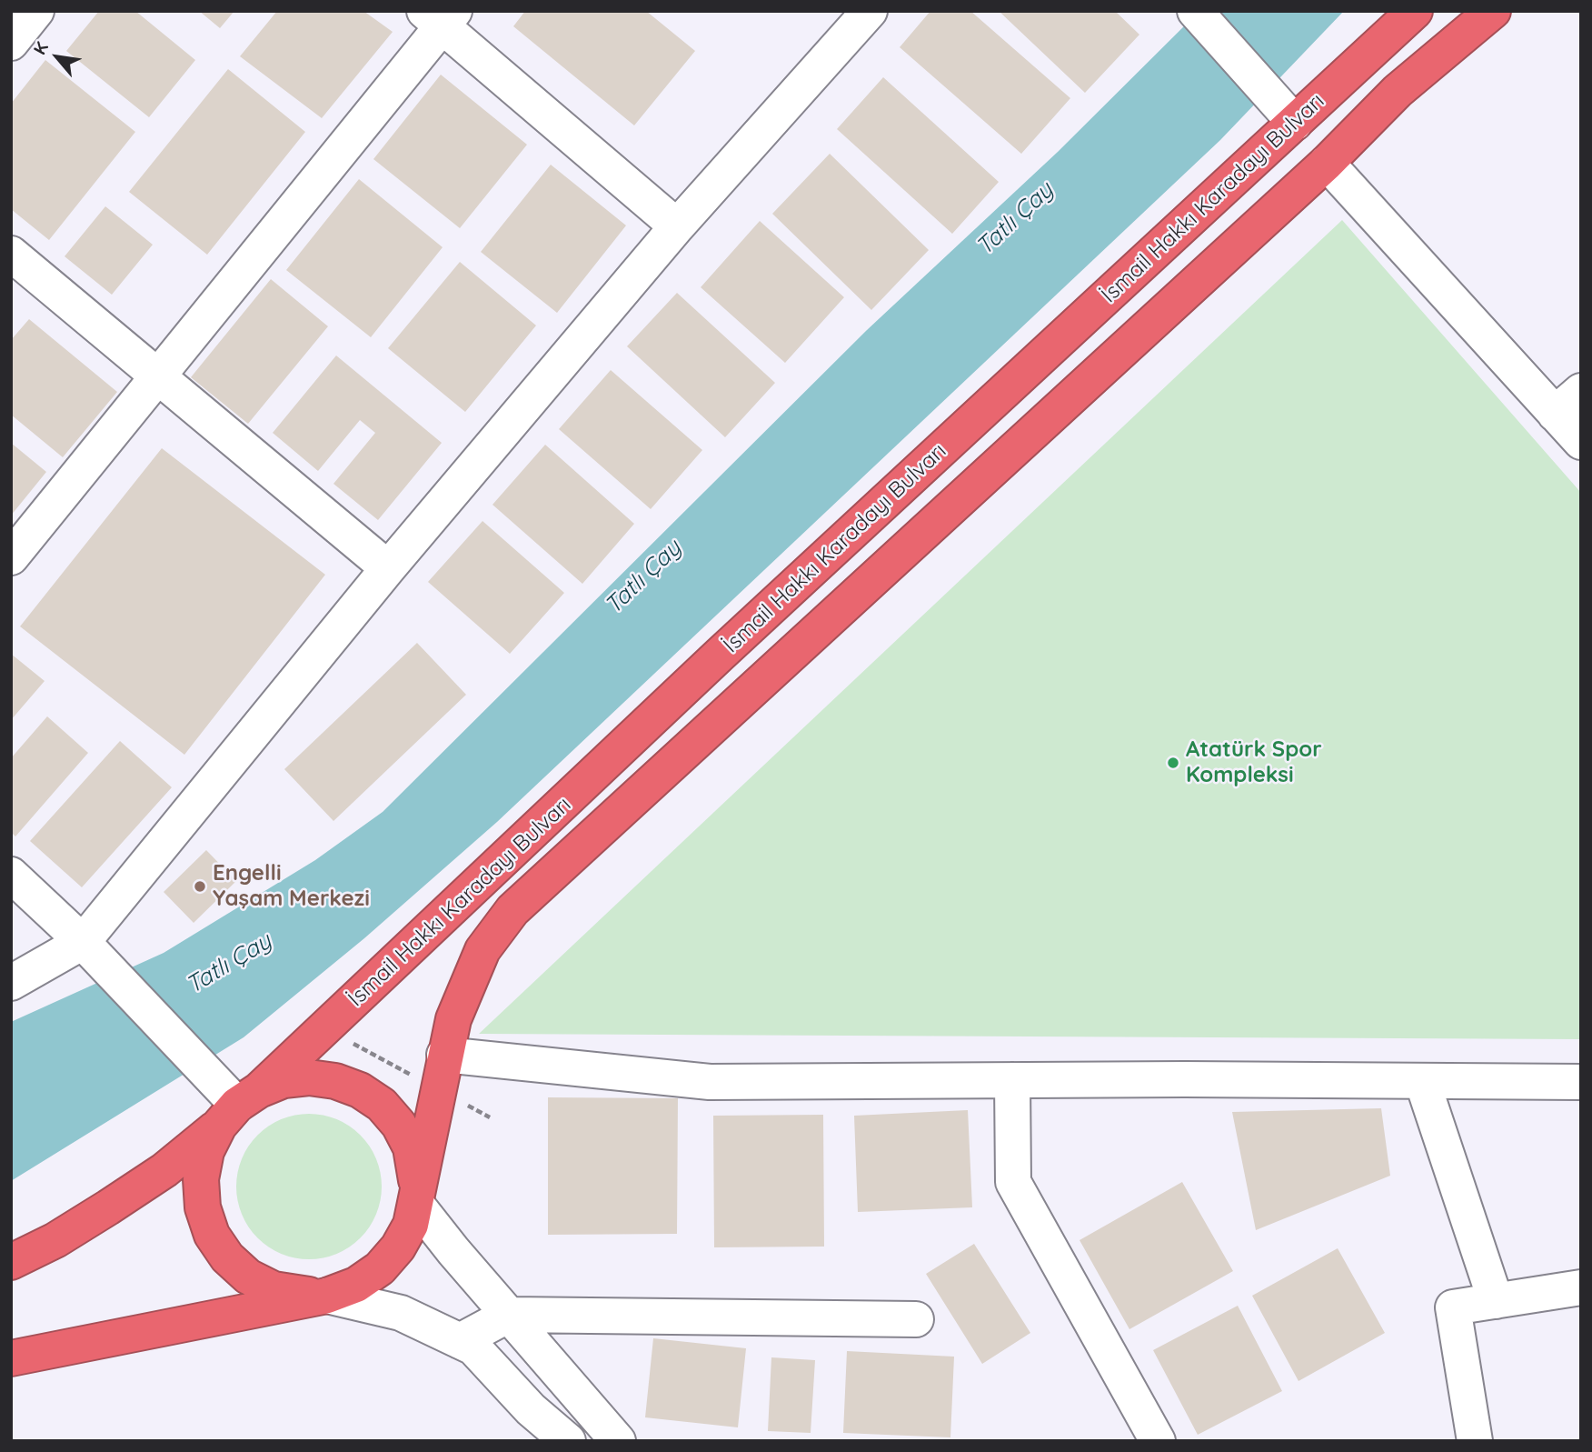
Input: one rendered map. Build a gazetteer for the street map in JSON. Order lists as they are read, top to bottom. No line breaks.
{"streets":{"highway":["İsmail Hakkı Karadayı Bulvarı"]},"water":["Tatlı Çay"],"places":["Atatürk Spor Kompleksi","Engelli Yaşam Merkezi"],"north":"top left"}
